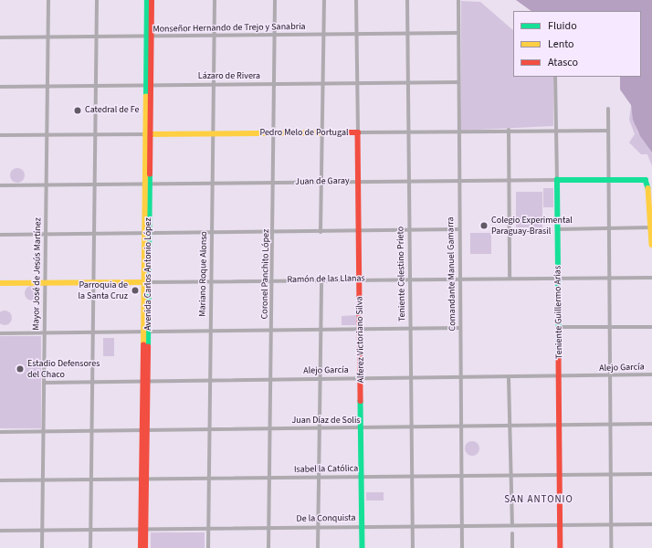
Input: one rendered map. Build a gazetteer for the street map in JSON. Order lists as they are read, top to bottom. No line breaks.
{"streets":{"street":["Monseñor Hernando de Trejo y Sanabria","Lázaro de Rivera","Pedro Melo de Portugal","Juan de Garay","Mayor José de Jesús Martínez","Avenida Carlos Antonio López","Mariano Roque Alonso","Coronel Panchito López","Teniente Celestino Prieto","Comandante Manuel Gamarra","Ramón de las Llanas","Teniente Guillermo Arias","Alferez Victoriano Silva","Alejo García","Juan Díaz de Solis","Isabel la Católica","De la Conquista"]},"crossings":[["Monseñor Hernando de Trejo y Sanabria","Mayor José de Jesús Martínez"],["Monseñor Hernando de Trejo y Sanabria","Avenida Carlos Antonio López"],["Monseñor Hernando de Trejo y Sanabria","Mariano Roque Alonso"],["Monseñor Hernando de Trejo y Sanabria","Coronel Panchito López"],["Monseñor Hernando de Trejo y Sanabria","Teniente Celestino Prieto"],["Monseñor Hernando de Trejo y Sanabria","Comandante Manuel Gamarra"],["Monseñor Hernando de Trejo y Sanabria","Alferez Victoriano Silva"],["Lázaro de Rivera","Mayor José de Jesús Martínez"],["Lázaro de Rivera","Avenida Carlos Antonio López"],["Lázaro de Rivera","Mariano Roque Alonso"],["Lázaro de Rivera","Coronel Panchito López"],["Lázaro de Rivera","Teniente Celestino Prieto"],["Lázaro de Rivera","Comandante Manuel Gamarra"],["Lázaro de Rivera","Alferez Victoriano Silva"],["Pedro Melo de Portugal","Mayor José de Jesús Martínez"],["Pedro Melo de Portugal","Avenida Carlos Antonio López"],["Pedro Melo de Portugal","Mariano Roque Alonso"],["Pedro Melo de Portugal","Coronel Panchito López"],["Pedro Melo de Portugal","Teniente Celestino Prieto"],["Pedro Melo de Portugal","Comandante Manuel Gamarra"],["Pedro Melo de Portugal","Teniente Guillermo Arias"],["Pedro Melo de Portugal","Alferez Victoriano Silva"],["Juan de Garay","Mayor José de Jesús Martínez"],["Juan de Garay","Avenida Carlos Antonio López"],["Juan de Garay","Mariano Roque Alonso"],["Juan de Garay","Coronel Panchito López"],["Juan de Garay","Teniente Celestino Prieto"],["Juan de Garay","Comandante Manuel Gamarra"],["Juan de Garay","Teniente Guillermo Arias"],["Juan de Garay","Alferez Victoriano Silva"],["Mayor José de Jesús Martínez","Ramón de las Llanas"],["Mayor José de Jesús Martínez","Alejo García"],["Mayor José de Jesús Martínez","Juan Díaz de Solis"],["Mayor José de Jesús Martínez","Isabel la Católica"],["Mayor José de Jesús Martínez","De la Conquista"],["Avenida Carlos Antonio López","Ramón de las Llanas"],["Avenida Carlos Antonio López","Alejo García"],["Avenida Carlos Antonio López","Juan Díaz de Solis"],["Avenida Carlos Antonio López","Isabel la Católica"],["Avenida Carlos Antonio López","De la Conquista"],["Mariano Roque Alonso","Ramón de las Llanas"],["Mariano Roque Alonso","Alejo García"],["Mariano Roque Alonso","Juan Díaz de Solis"],["Mariano Roque Alonso","Isabel la Católica"],["Mariano Roque Alonso","De la Conquista"],["Coronel Panchito López","Ramón de las Llanas"],["Coronel Panchito López","Alejo García"],["Coronel Panchito López","Juan Díaz de Solis"],["Coronel Panchito López","Isabel la Católica"],["Coronel Panchito López","De la Conquista"],["Teniente Celestino Prieto","Ramón de las Llanas"],["Teniente Celestino Prieto","Alejo García"],["Teniente Celestino Prieto","Juan Díaz de Solis"],["Teniente Celestino Prieto","Isabel la Católica"],["Teniente Celestino Prieto","De la Conquista"],["Comandante Manuel Gamarra","Ramón de las Llanas"],["Comandante Manuel Gamarra","Alejo García"],["Comandante Manuel Gamarra","Juan Díaz de Solis"],["Comandante Manuel Gamarra","Isabel la Católica"],["Comandante Manuel Gamarra","De la Conquista"],["Ramón de las Llanas","Teniente Guillermo Arias"],["Ramón de las Llanas","Alferez Victoriano Silva"],["Teniente Guillermo Arias","Alejo García"],["Teniente Guillermo Arias","Juan Díaz de Solis"],["Teniente Guillermo Arias","Isabel la Católica"],["Teniente Guillermo Arias","De la Conquista"],["Alferez Victoriano Silva","Alejo García"],["Alferez Victoriano Silva","Juan Díaz de Solis"],["Alferez Victoriano Silva","Isabel la Católica"],["Alferez Victoriano Silva","De la Conquista"]],"districts":["SAN ANTONIO"],"places":["Catedral de Fe","Colegio Experimental Paraguay-Brasil","Parroquia de la Santa Cruz","Estadio Defensores del Chaco"],"legend":["Fluido","Lento","Atasco"]}
